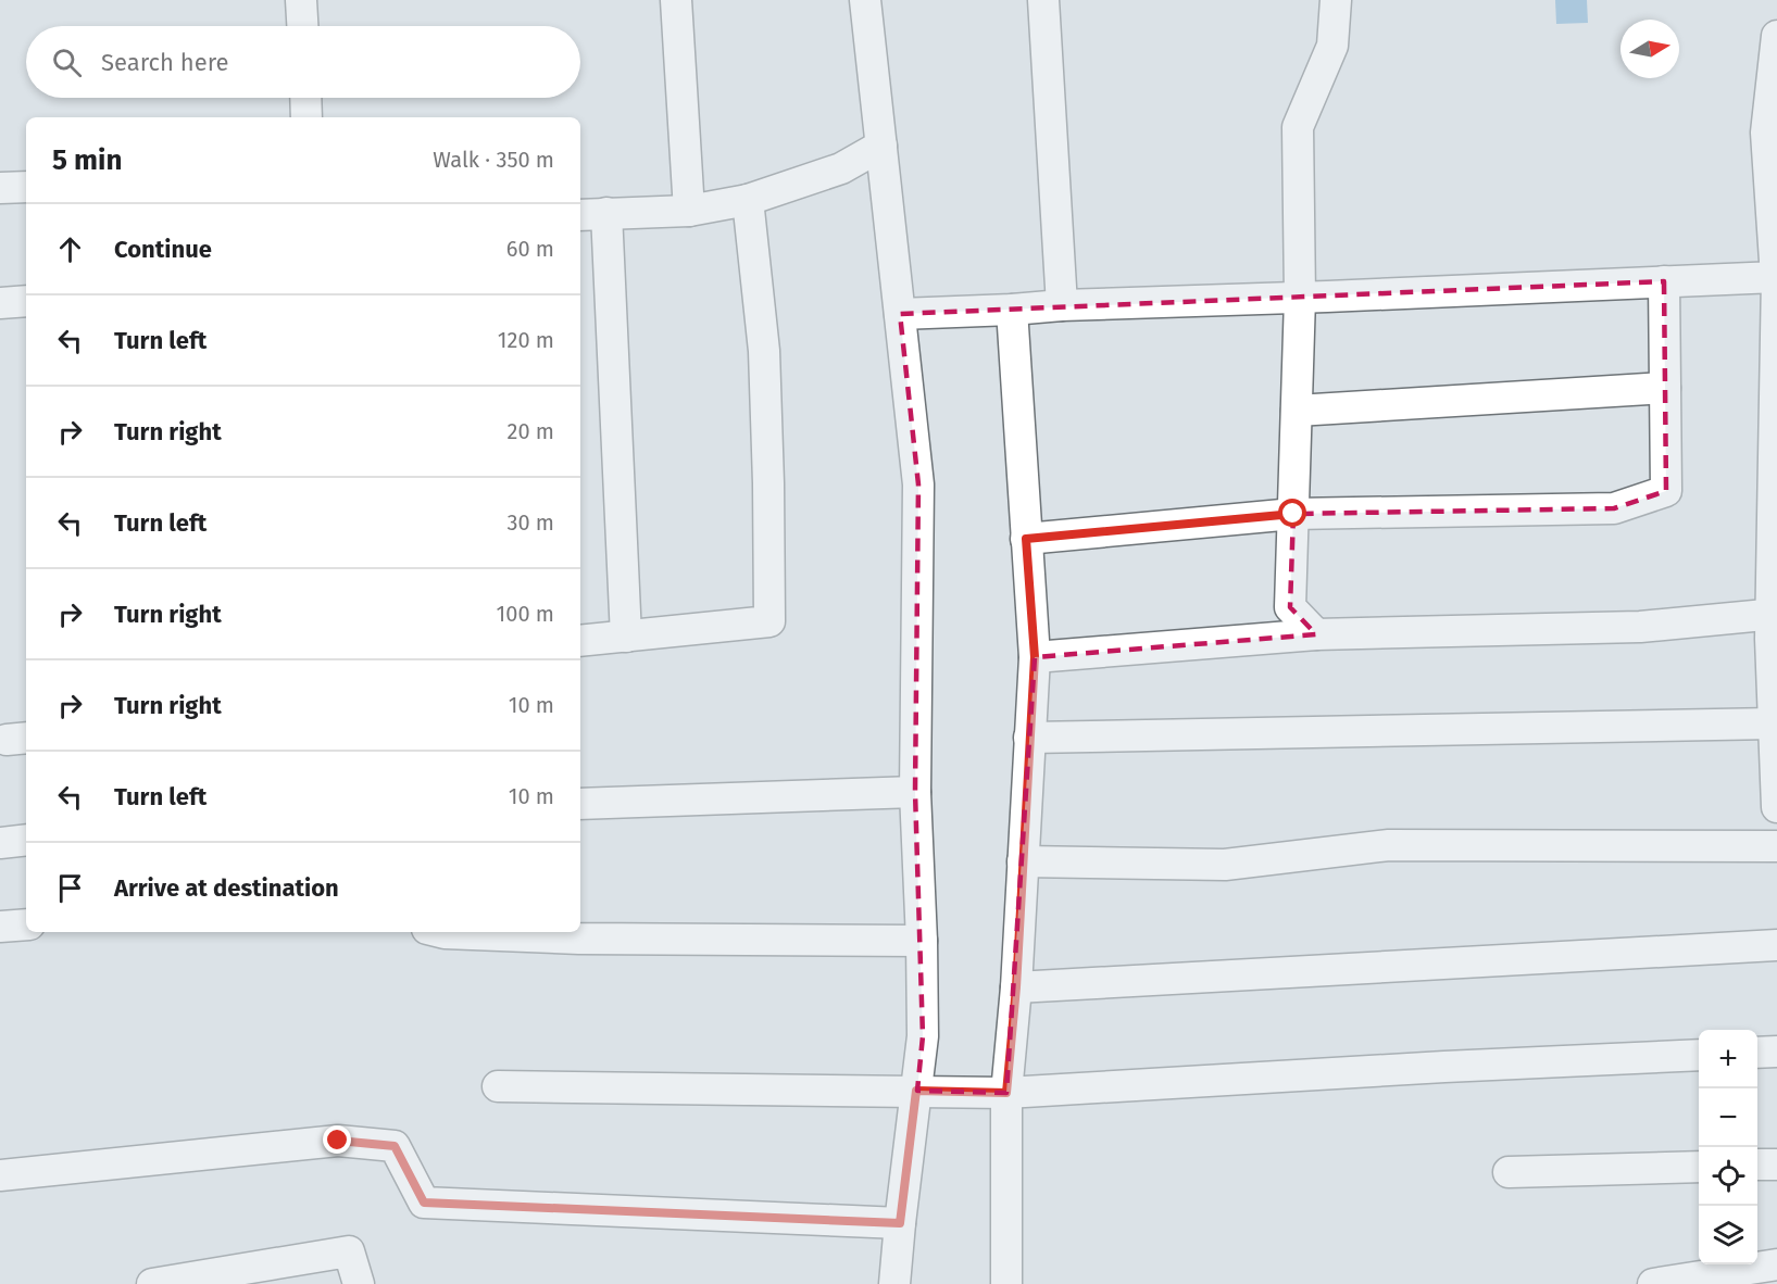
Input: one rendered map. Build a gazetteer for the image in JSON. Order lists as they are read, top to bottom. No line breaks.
{"north":"right","page":{"search":"Search here","heading":["5 min","Walk · 350 m"],"list":[["Continue","60 m"],["Turn left","120 m"],["Turn right","20 m"],["Turn left","30 m"],["Turn right","100 m"],["Turn right","10 m"],["Turn left","10 m"],"Arrive at destination"],"map_buttons":["+","−"]}}
